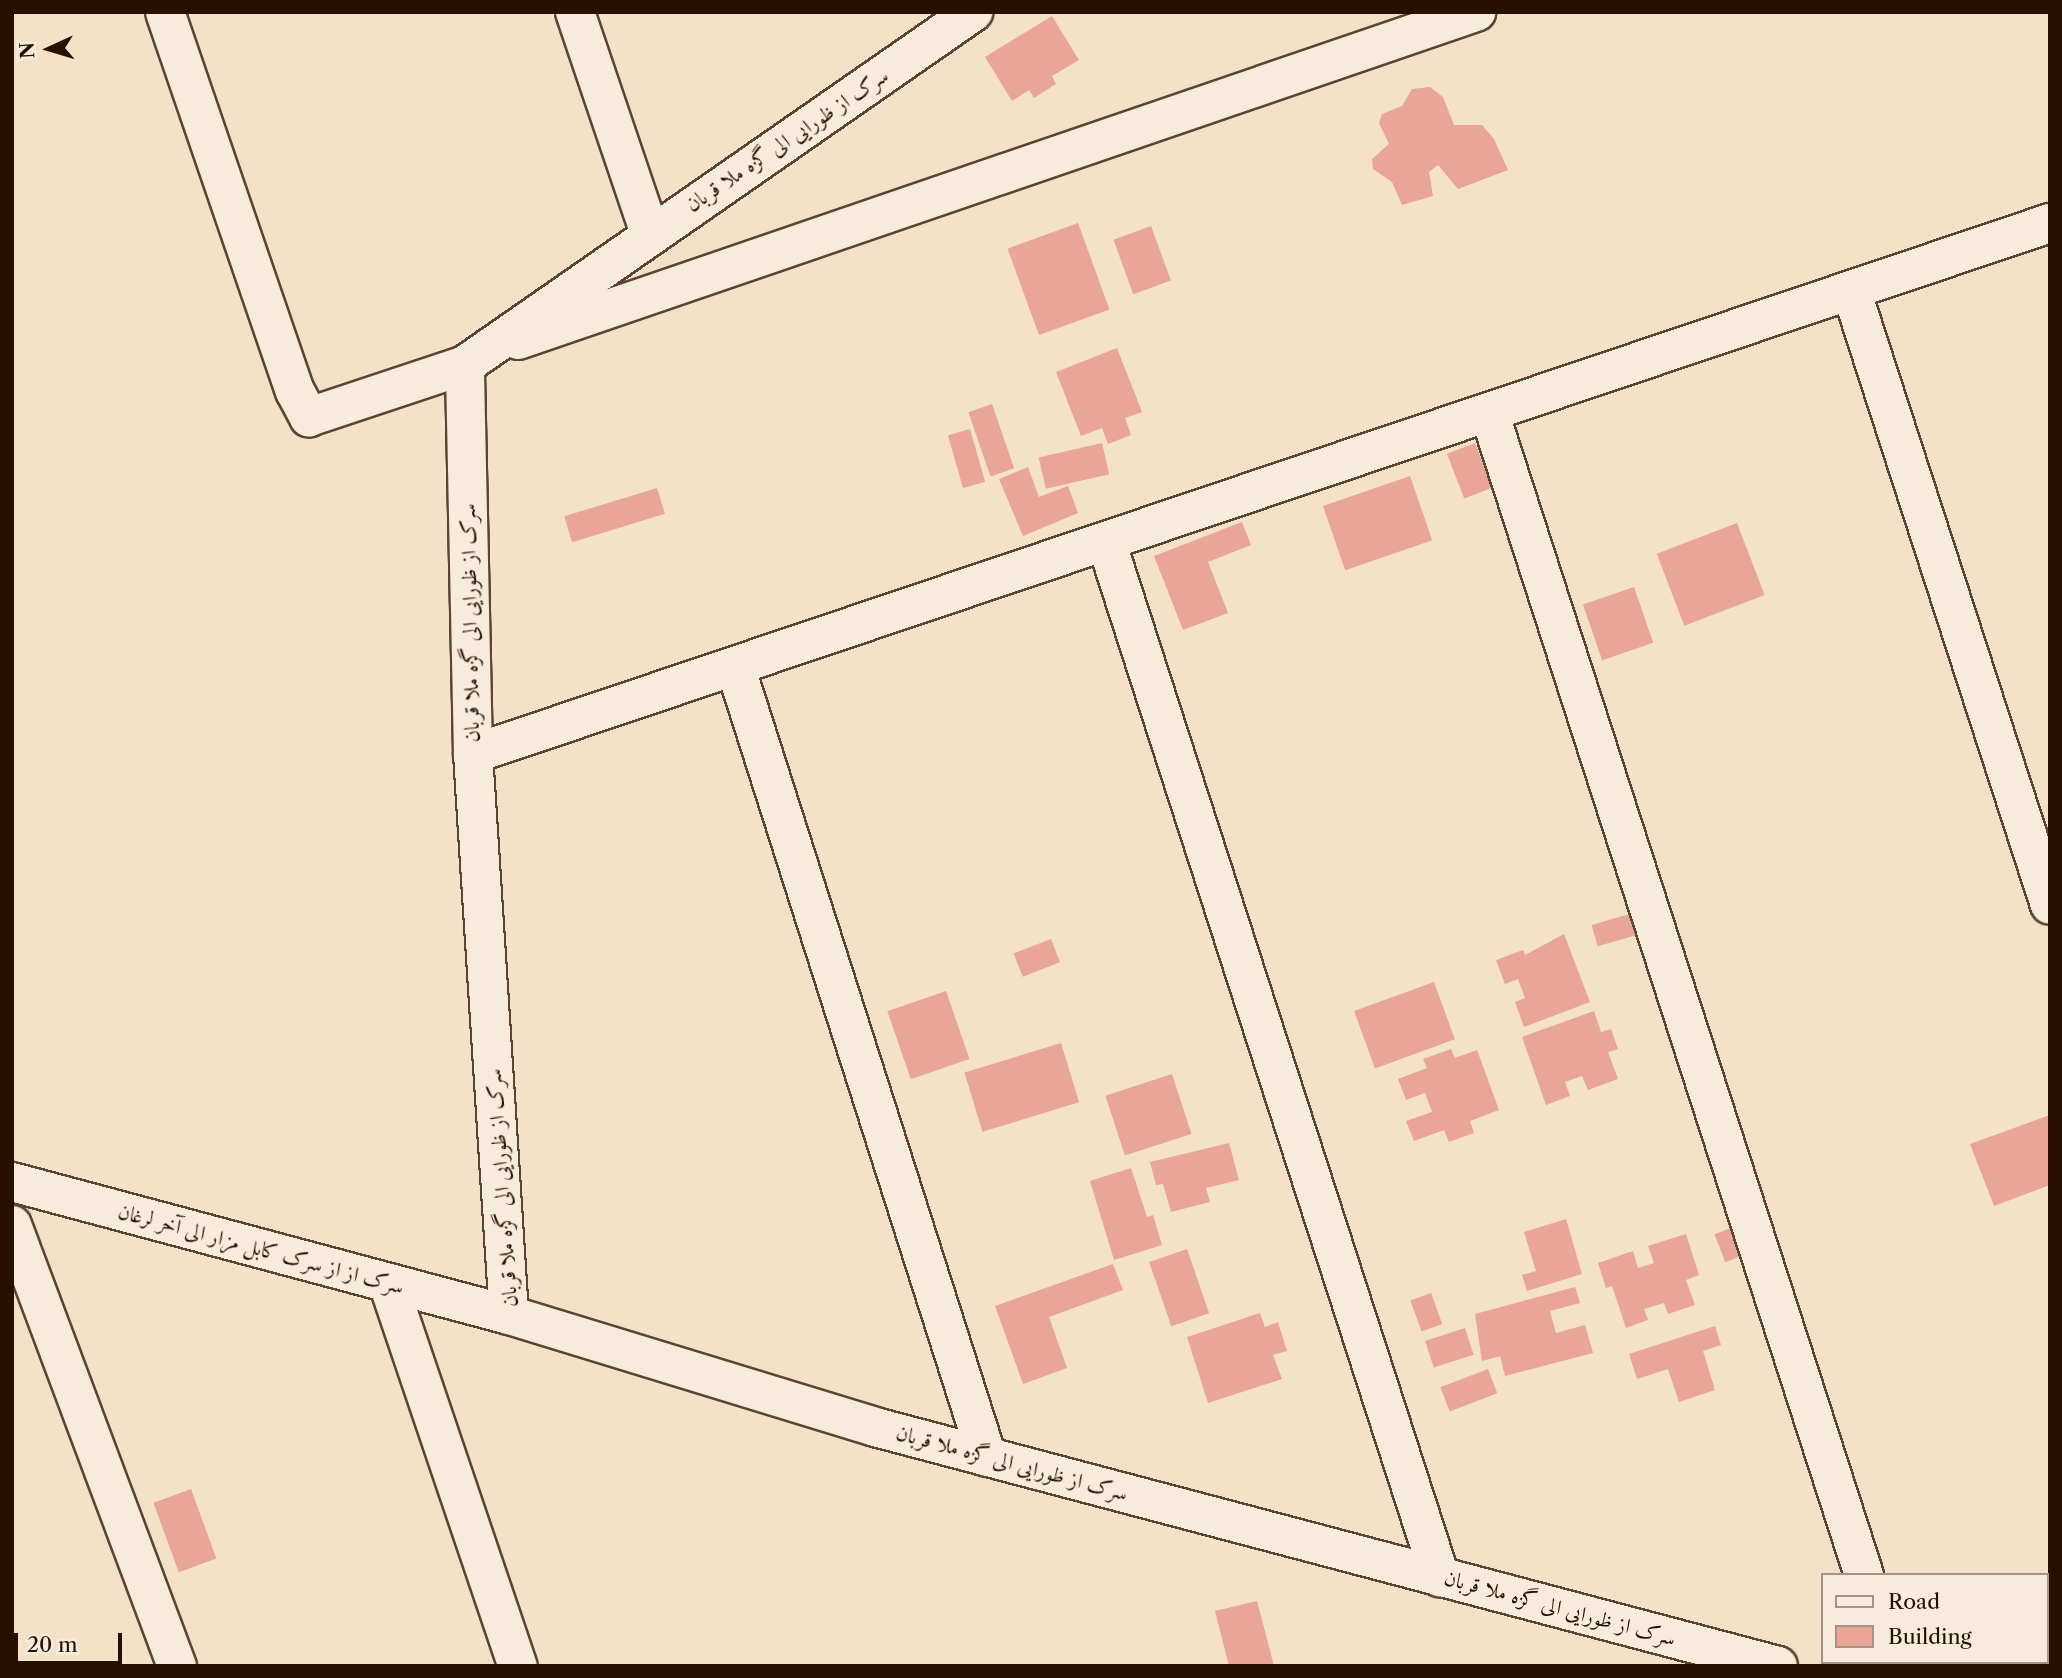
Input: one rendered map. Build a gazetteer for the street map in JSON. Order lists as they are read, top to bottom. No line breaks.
{"streets":{"street":["سرک از ظورایی الی گزه ملا قربان","سرک از از سرک کابل مزار الی آخر لرغان"]},"crossings":[["سرک از ظورایی الی گزه ملا قربان","سرک از از سرک کابل مزار الی آخر لرغان"]],"legend":["Road","Building"],"scale_bar":"20 m","north":"left"}
